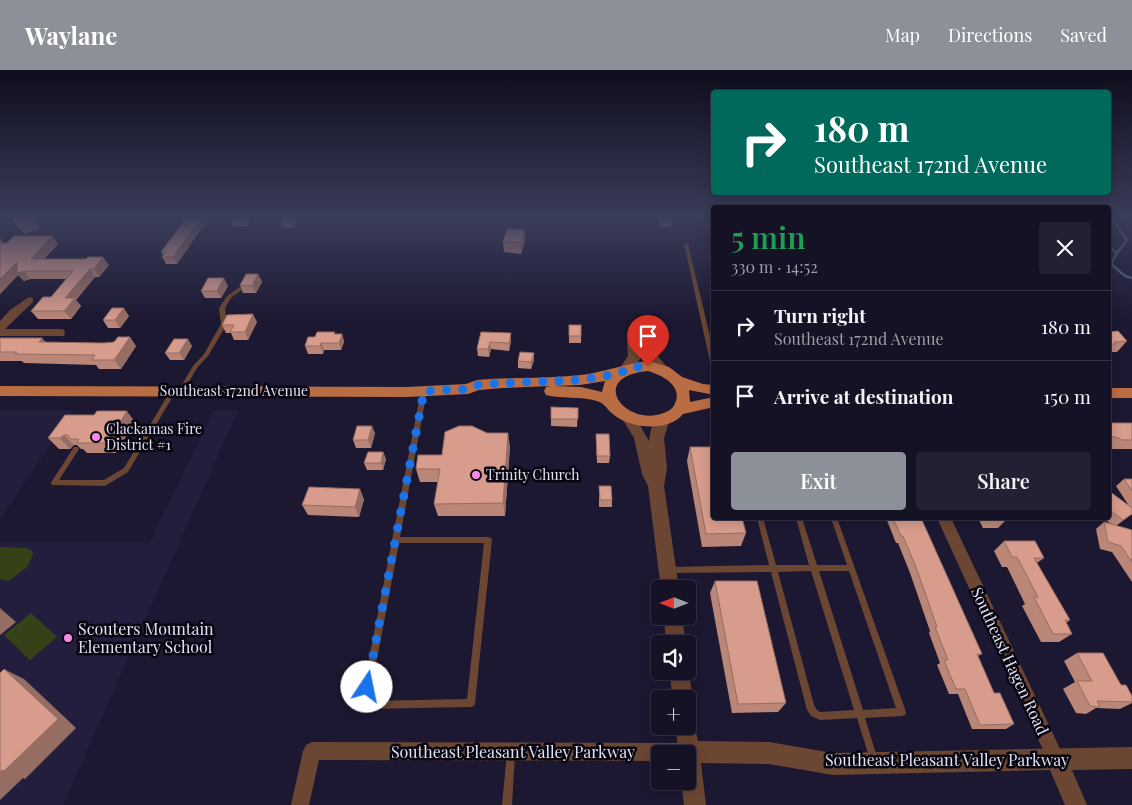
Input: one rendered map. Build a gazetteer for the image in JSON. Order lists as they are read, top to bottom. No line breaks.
{"streets":{"main road":["Southeast 172nd Avenue"],"street":["Southeast Hagen Road","Southeast Pleasant Valley Parkway"]},"crossings":[["Southeast Hagen Road","Southeast Pleasant Valley Parkway"]],"places":["Clackamas Fire District #1","Trinity Church","Scouters Mountain Elementary School"],"north":"left","page":{"header":"Waylane","nav":["Map","Directions","Saved"],"turn":["180 m","Southeast 172nd Avenue"],"heading":["5 min","330 m · 14:52"],"list":[{"name":"Turn right","note":"Southeast 172nd Avenue","value":"180 m"},{"name":"Arrive at destination","value":"150 m"}],"buttons":["Exit","Share"],"map_buttons":["+","−"]}}
